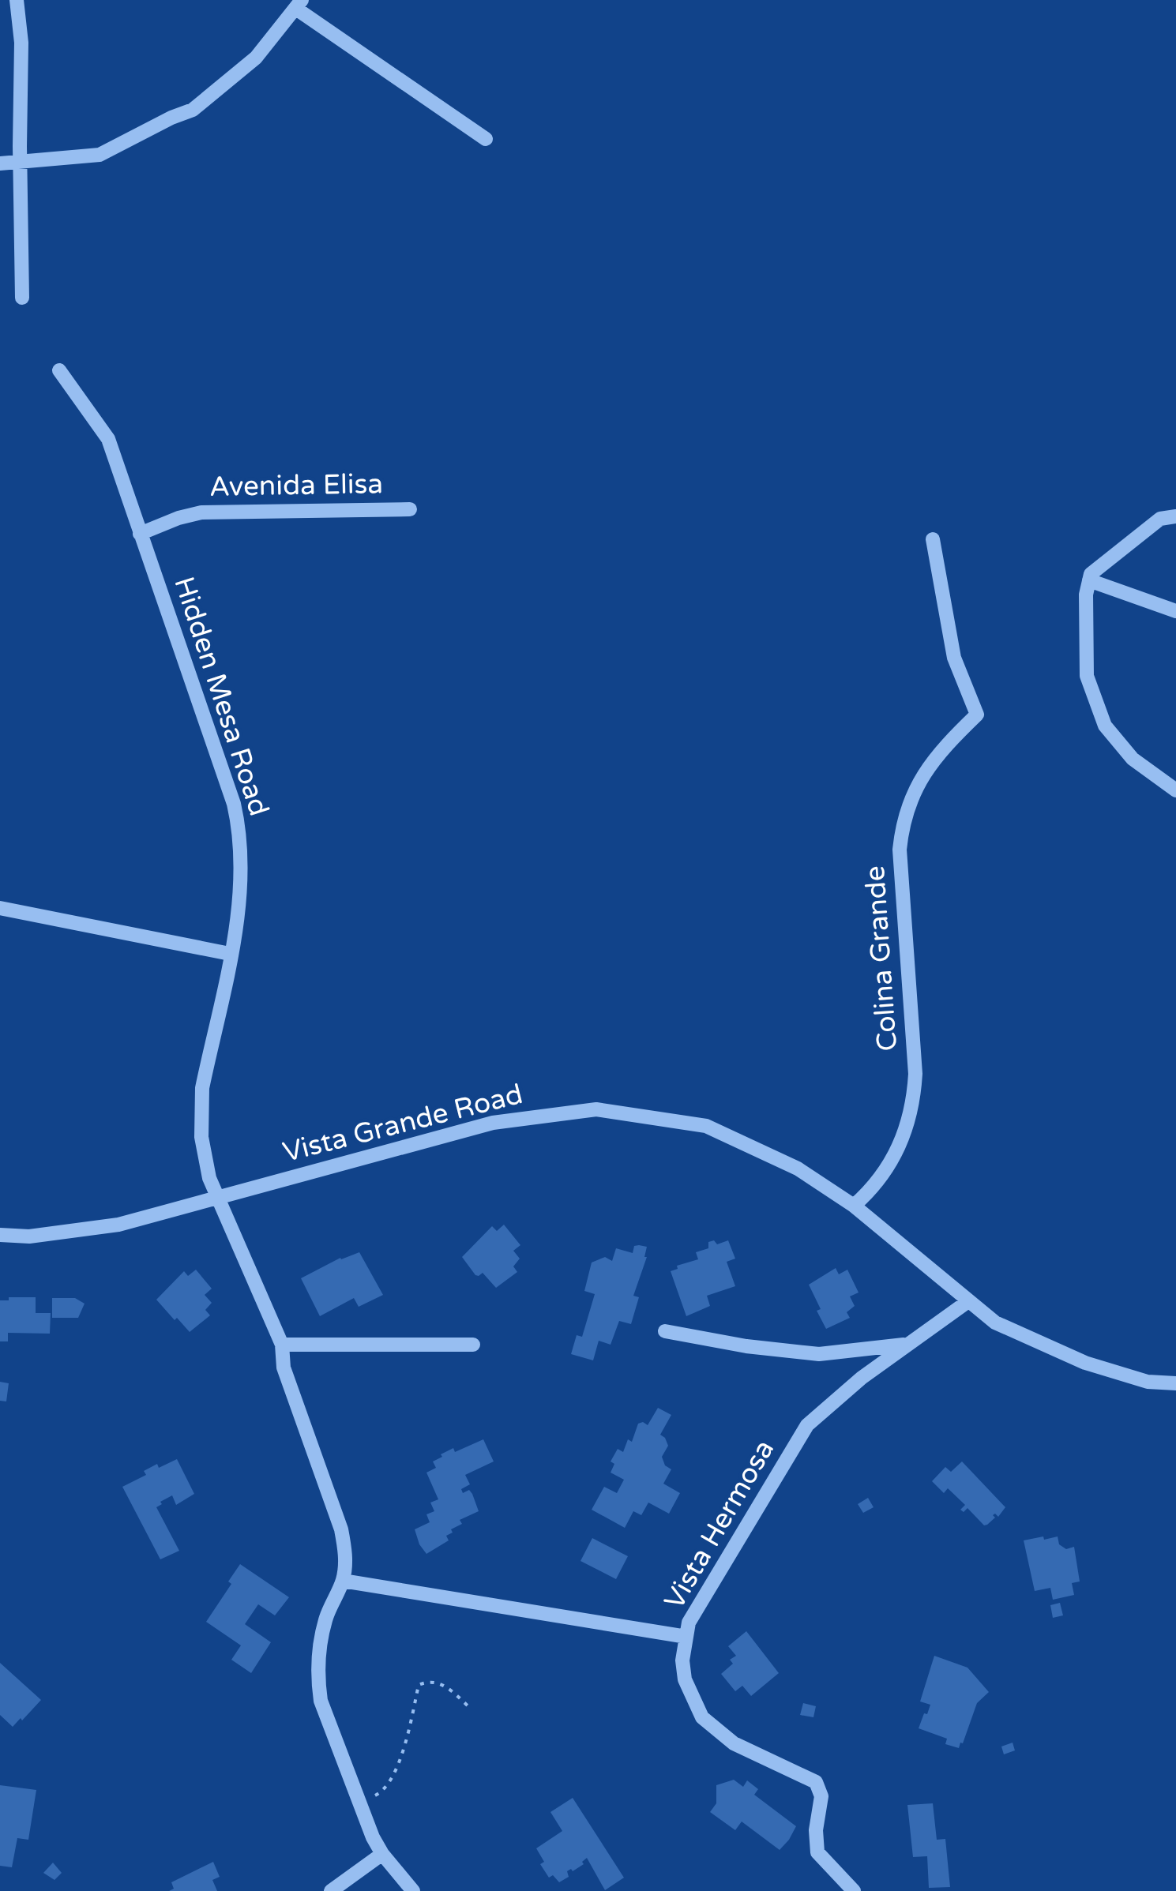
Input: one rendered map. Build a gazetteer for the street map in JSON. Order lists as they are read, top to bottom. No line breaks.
{"streets":{"street":["Avenida Elisa","Hidden Mesa Road","Colina Grande","Vista Grande Road","Vista Hermosa"]},"crossings":[["Avenida Elisa","Hidden Mesa Road"],["Hidden Mesa Road","Vista Grande Road"],["Colina Grande","Vista Grande Road"],["Vista Grande Road","Vista Hermosa"]]}
